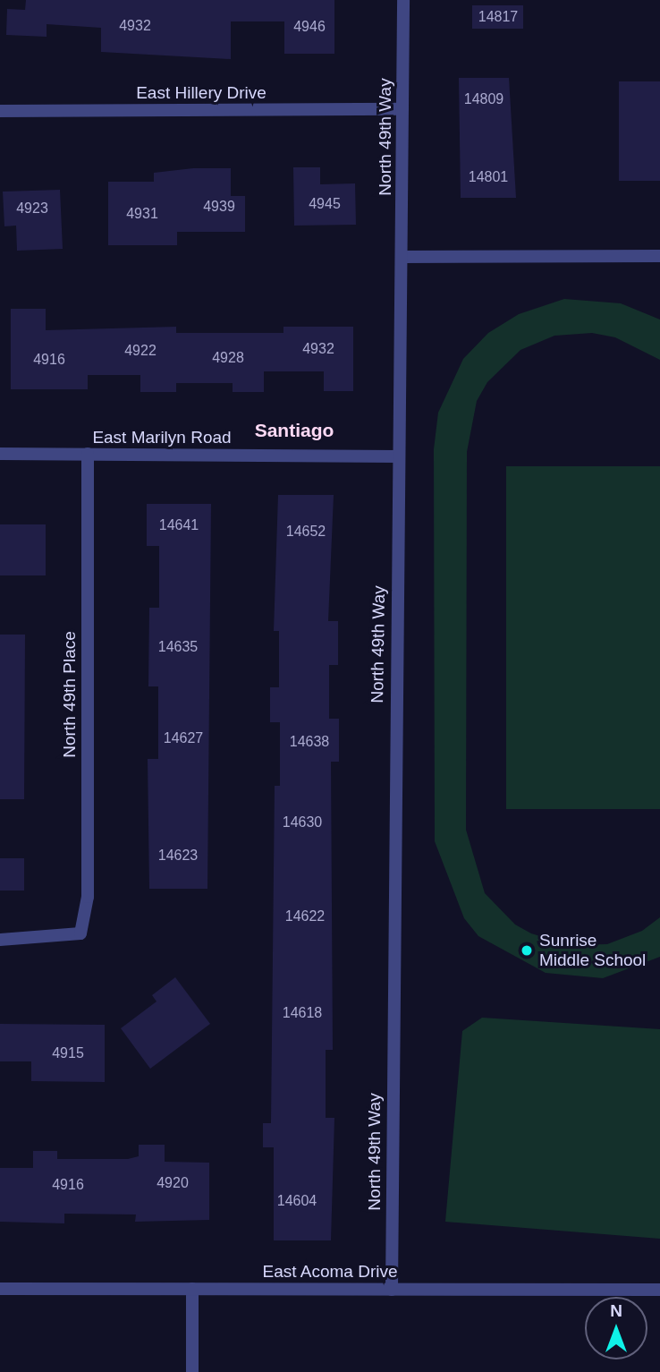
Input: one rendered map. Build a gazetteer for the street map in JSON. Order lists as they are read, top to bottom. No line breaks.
{"streets":{"street":["East Hillery Drive","North 49th Way","East Marilyn Road","North 49th Place","East Acoma Drive"]},"crossings":[["East Hillery Drive","North 49th Way"],["North 49th Way","East Marilyn Road"],["North 49th Way","East Acoma Drive"],["East Marilyn Road","North 49th Place"]],"districts":["Santiago"],"places":["Sunrise Middle School"],"house_numbers":["14817","4932","4946","14809","14801","4945","4939","4923","4931","4932","4922","4928","4916","14641","14652","14635","14627","14638","14630","14623","14622","14618","4915","4920","4916","14604"],"north":"top"}
